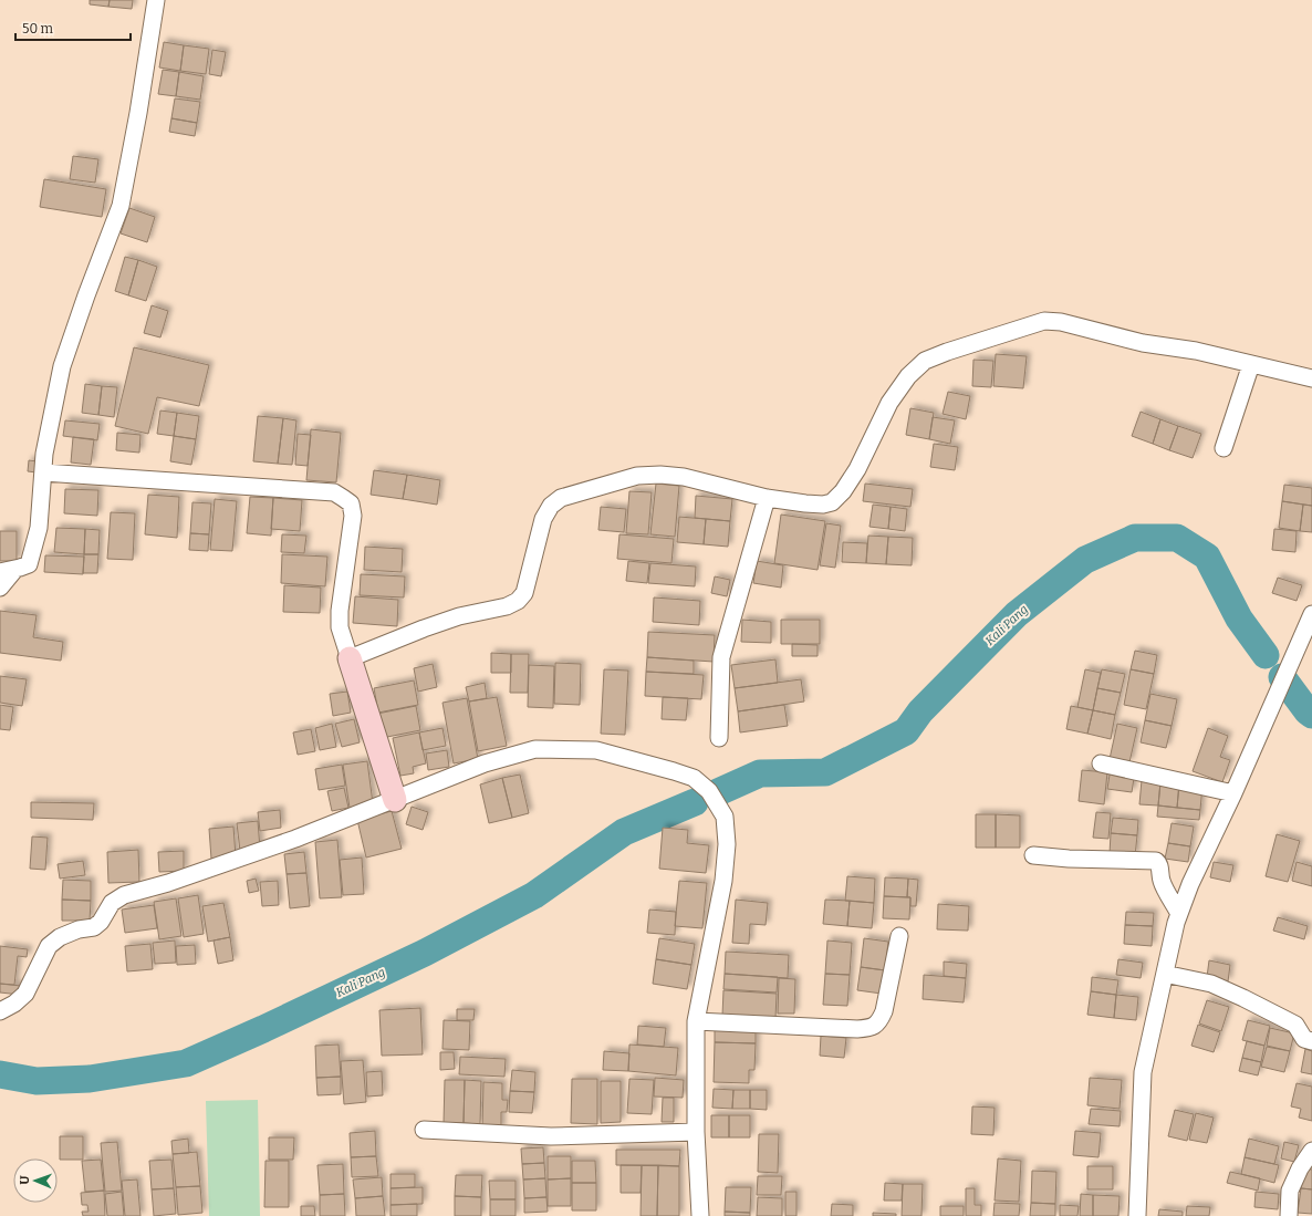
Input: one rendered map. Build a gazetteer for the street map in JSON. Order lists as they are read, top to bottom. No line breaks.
{"water":["Kali Pang"],"scale_bar":"50 m","north":"left"}
